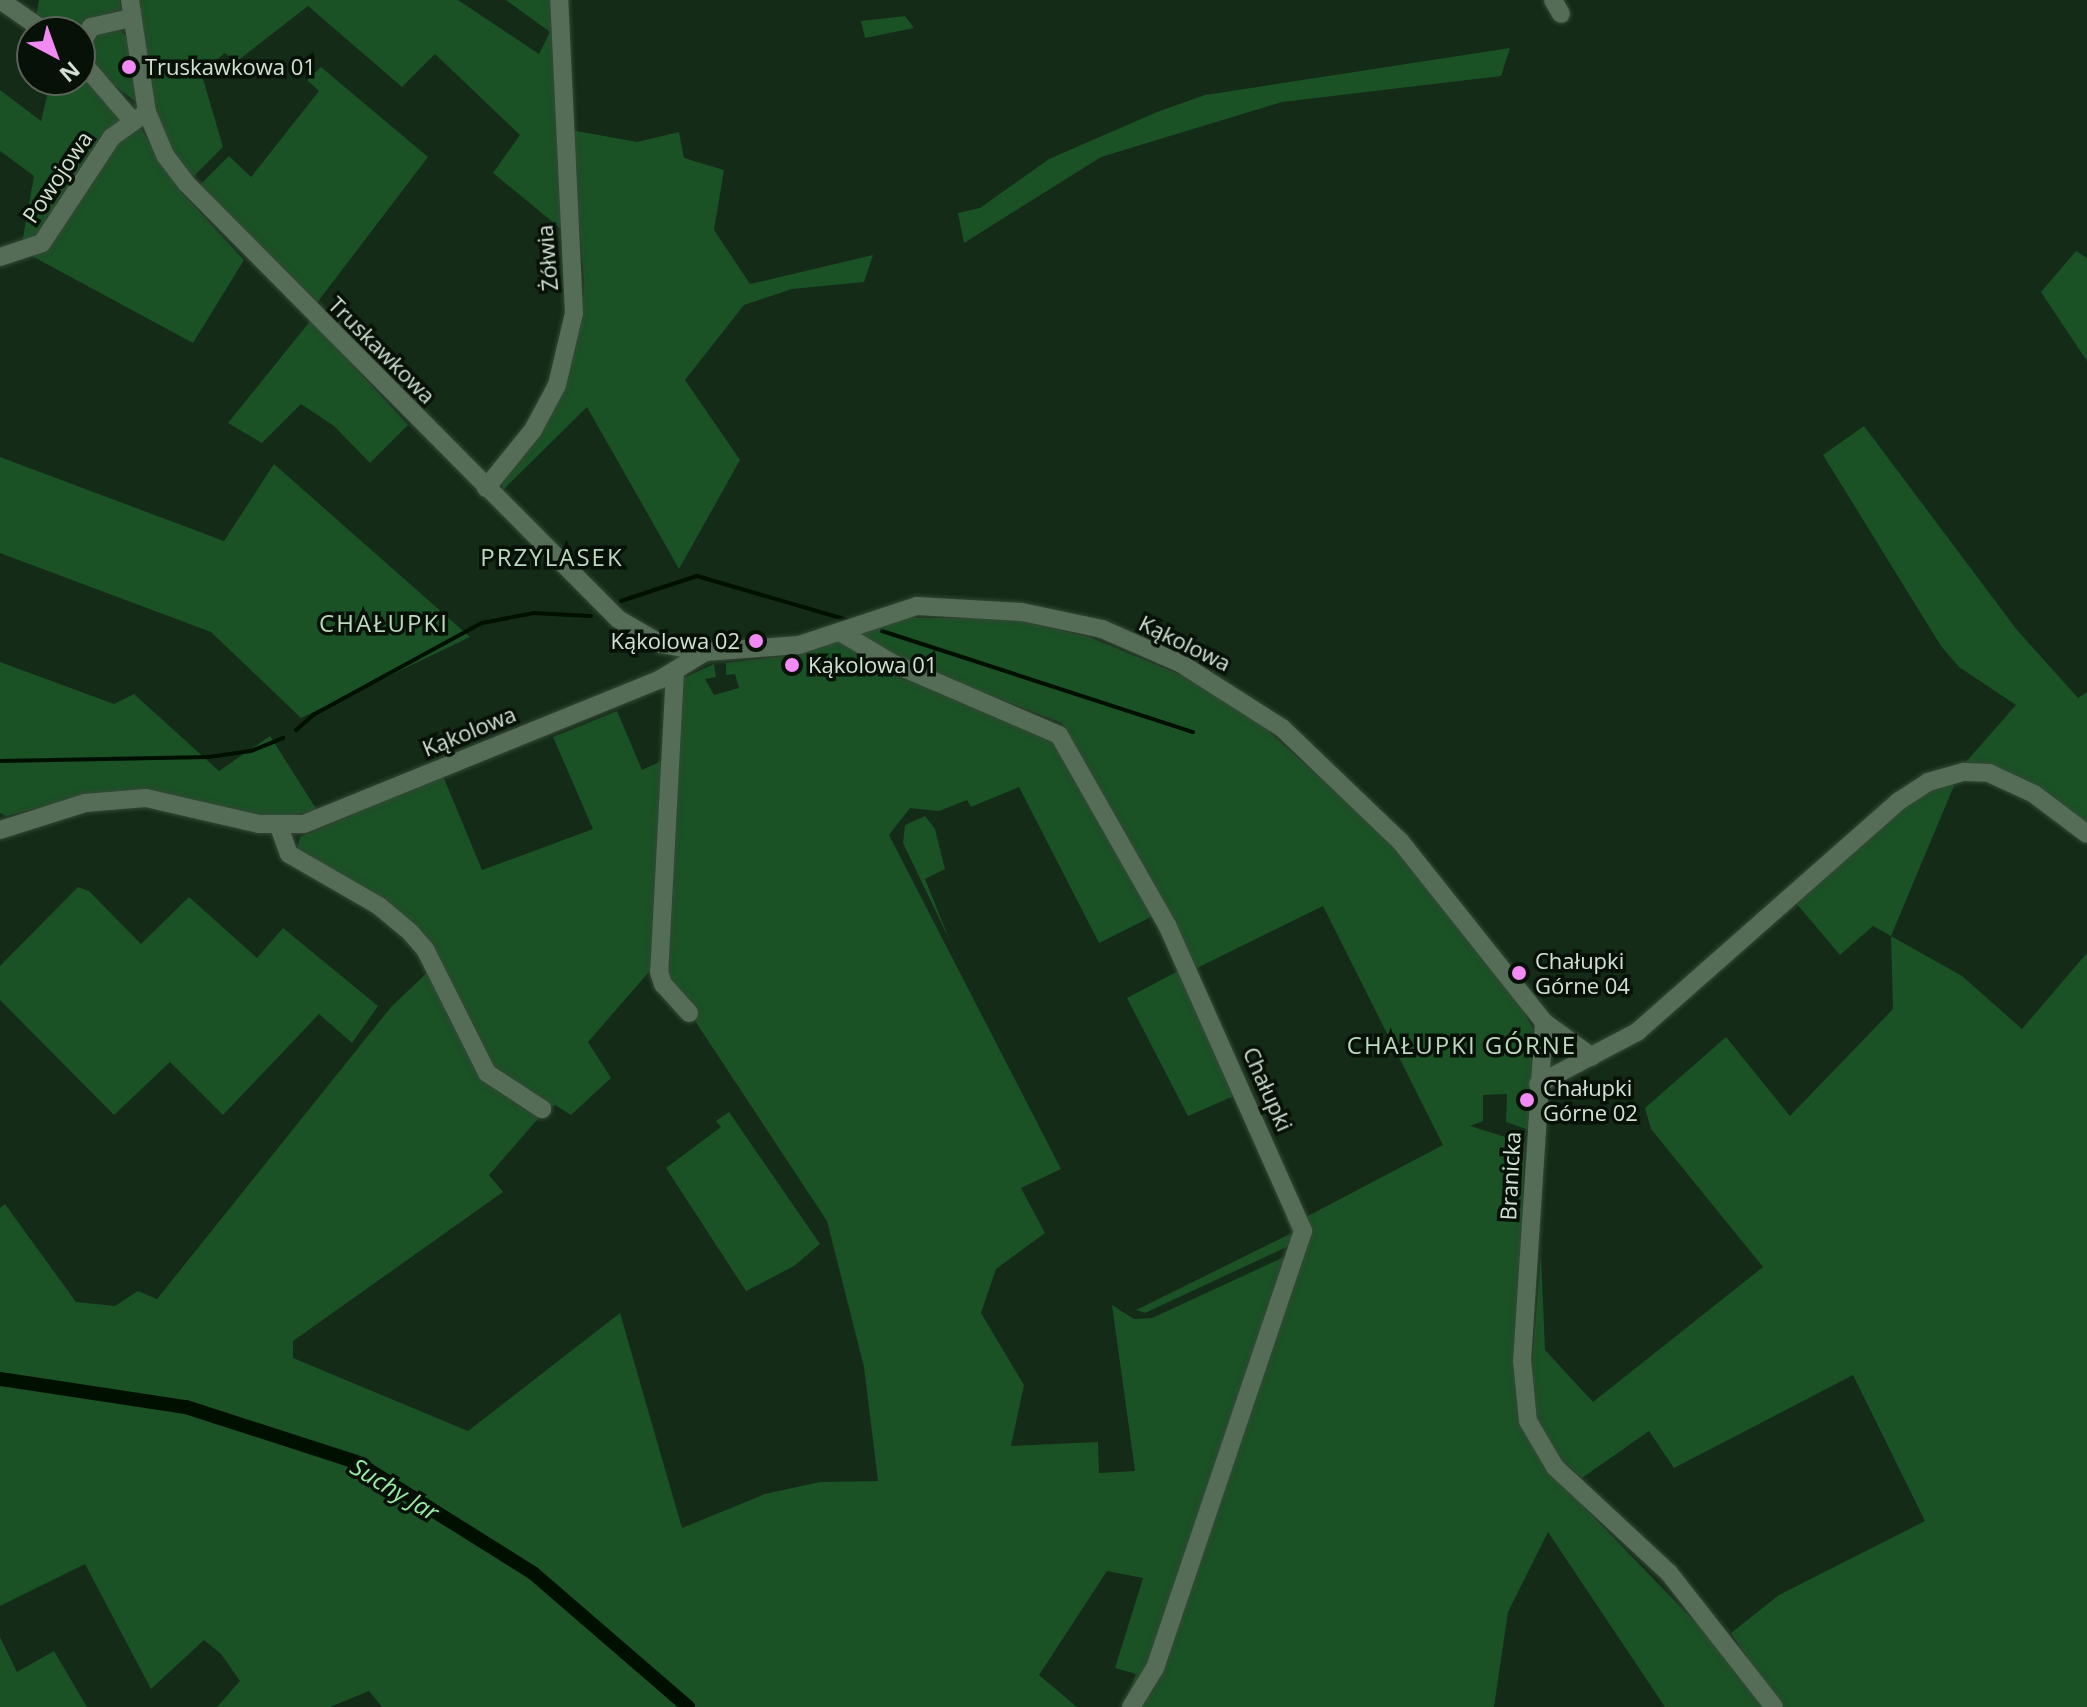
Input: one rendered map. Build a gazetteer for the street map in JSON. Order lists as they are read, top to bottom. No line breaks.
{"streets":{"street":["Powojowa","Żółwia","Truskawkowa","Kąkolowa","Chałupki","Branicka"]},"crossings":[["Powojowa","Truskawkowa"],["Żółwia","Truskawkowa"],["Truskawkowa","Kąkolowa"],["Kąkolowa","Chałupki"]],"districts":["PRZYLASEK","CHAŁUPKI","CHAŁUPKI GÓRNE"],"water":["Suchy Jar"],"places":["Truskawkowa 01","Kąkolowa 02","Kąkolowa 01","Chałupki Górne 04","Chałupki Górne 02"],"north":"bottom right"}
